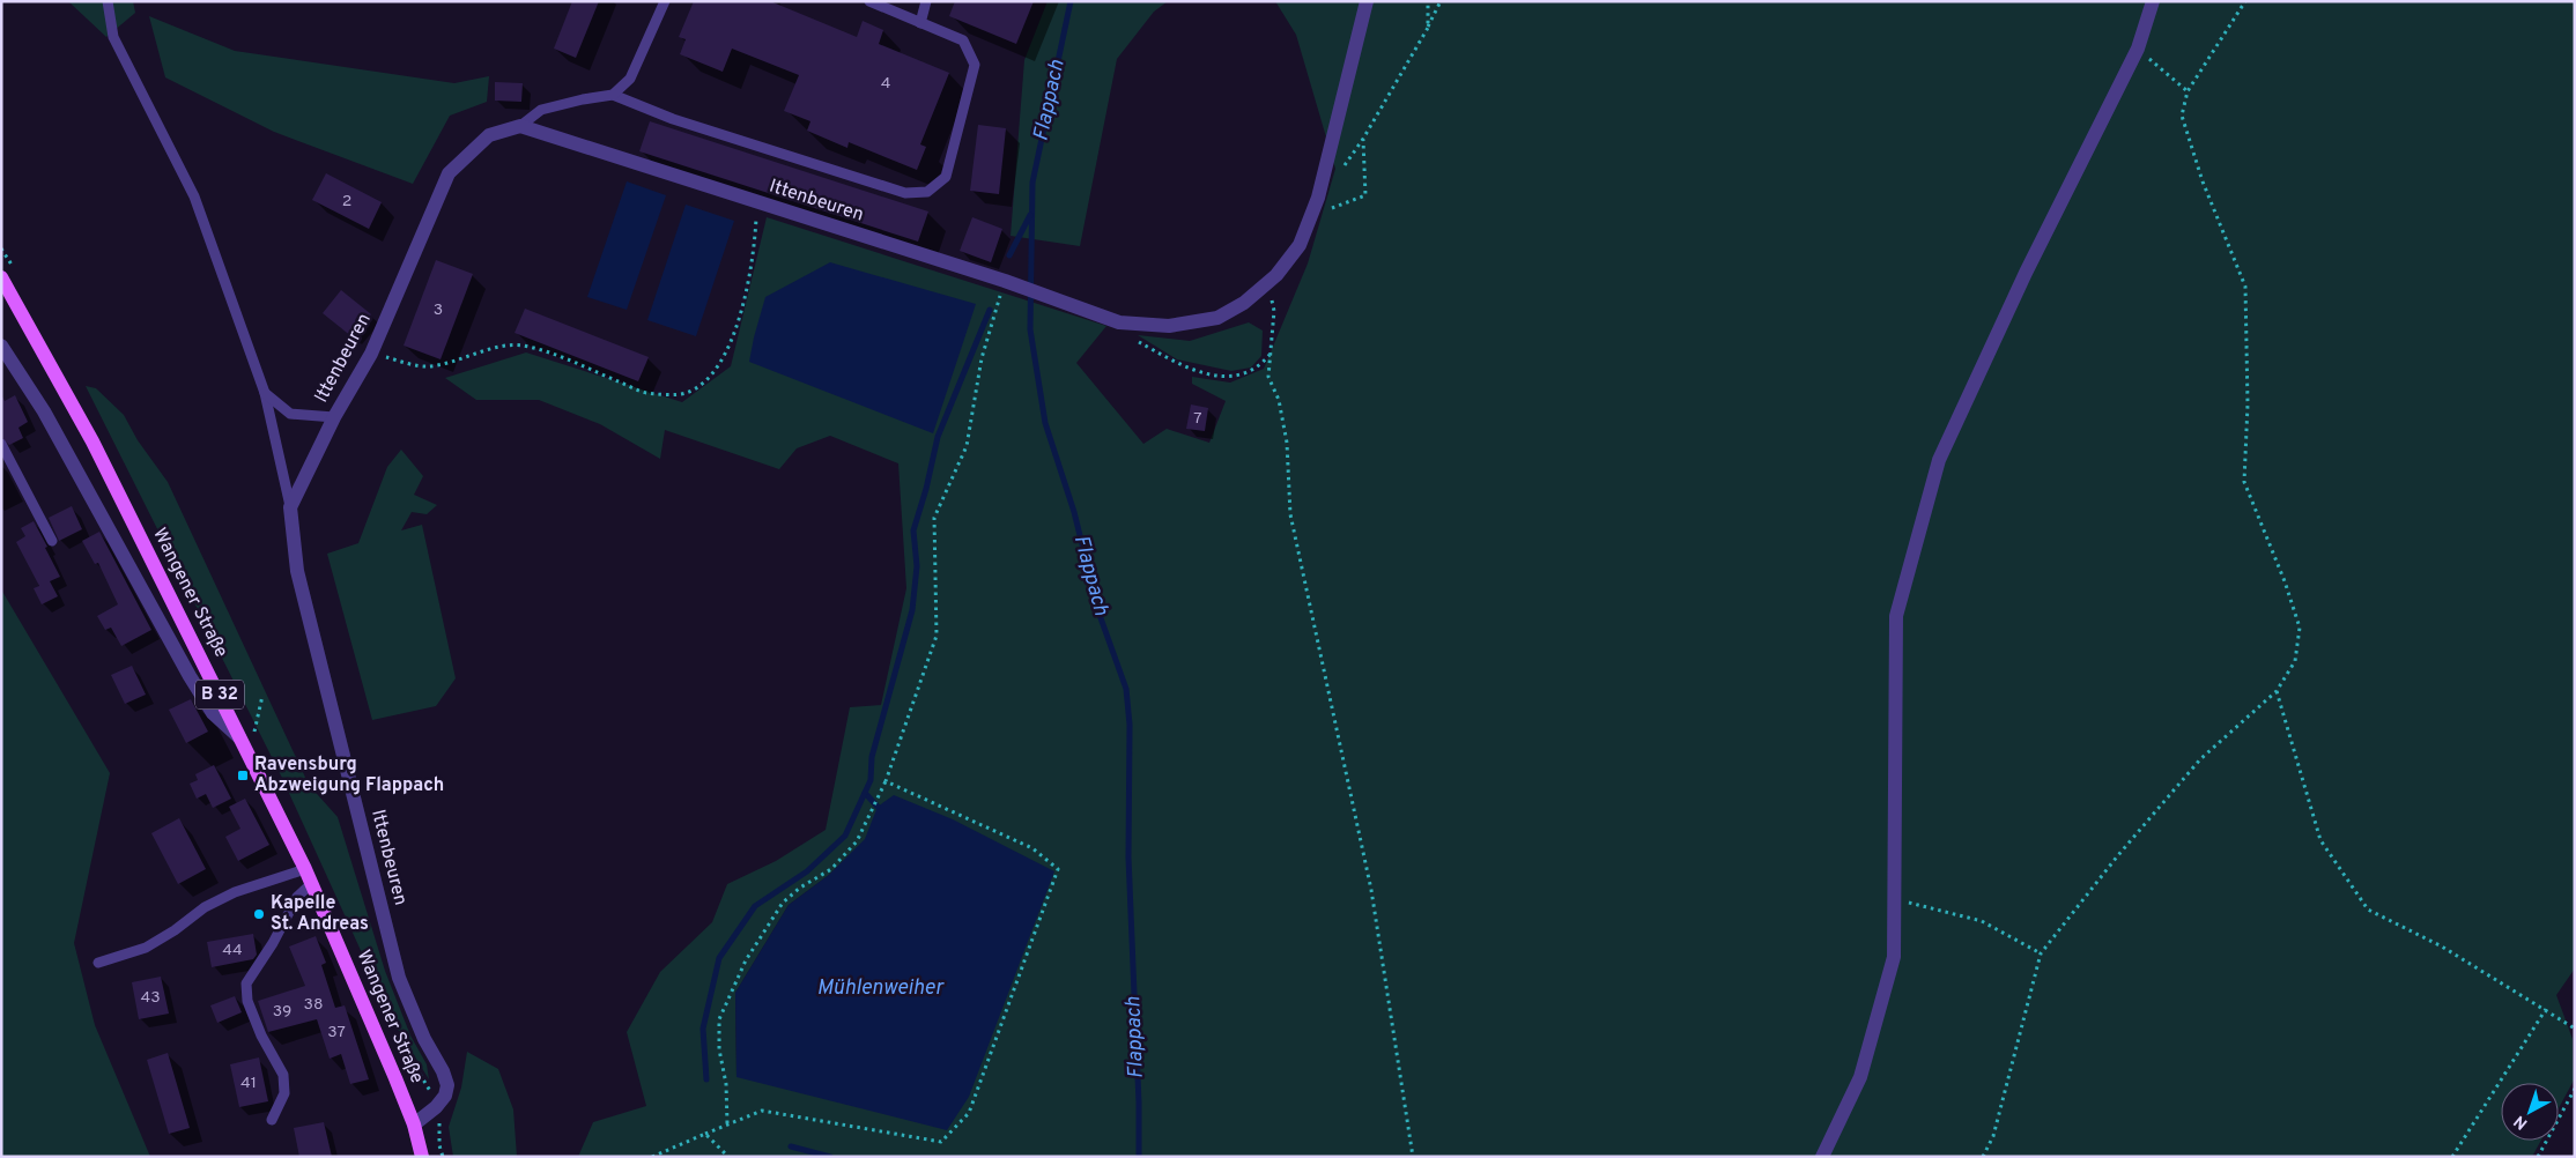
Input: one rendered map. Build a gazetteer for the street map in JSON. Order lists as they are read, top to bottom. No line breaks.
{"streets":{"main road":["Wangener Straße","B 32"],"street":["Ittenbeuren"]},"water":["Flappach","Mühlenweiher"],"places":{"transit":["Ravensburg Abzweigung Flappach"],"other":["Kapelle St. Andreas"]},"house_numbers":["4","2","3","7","44","43","38","39","37","41"],"north":"bottom left"}
